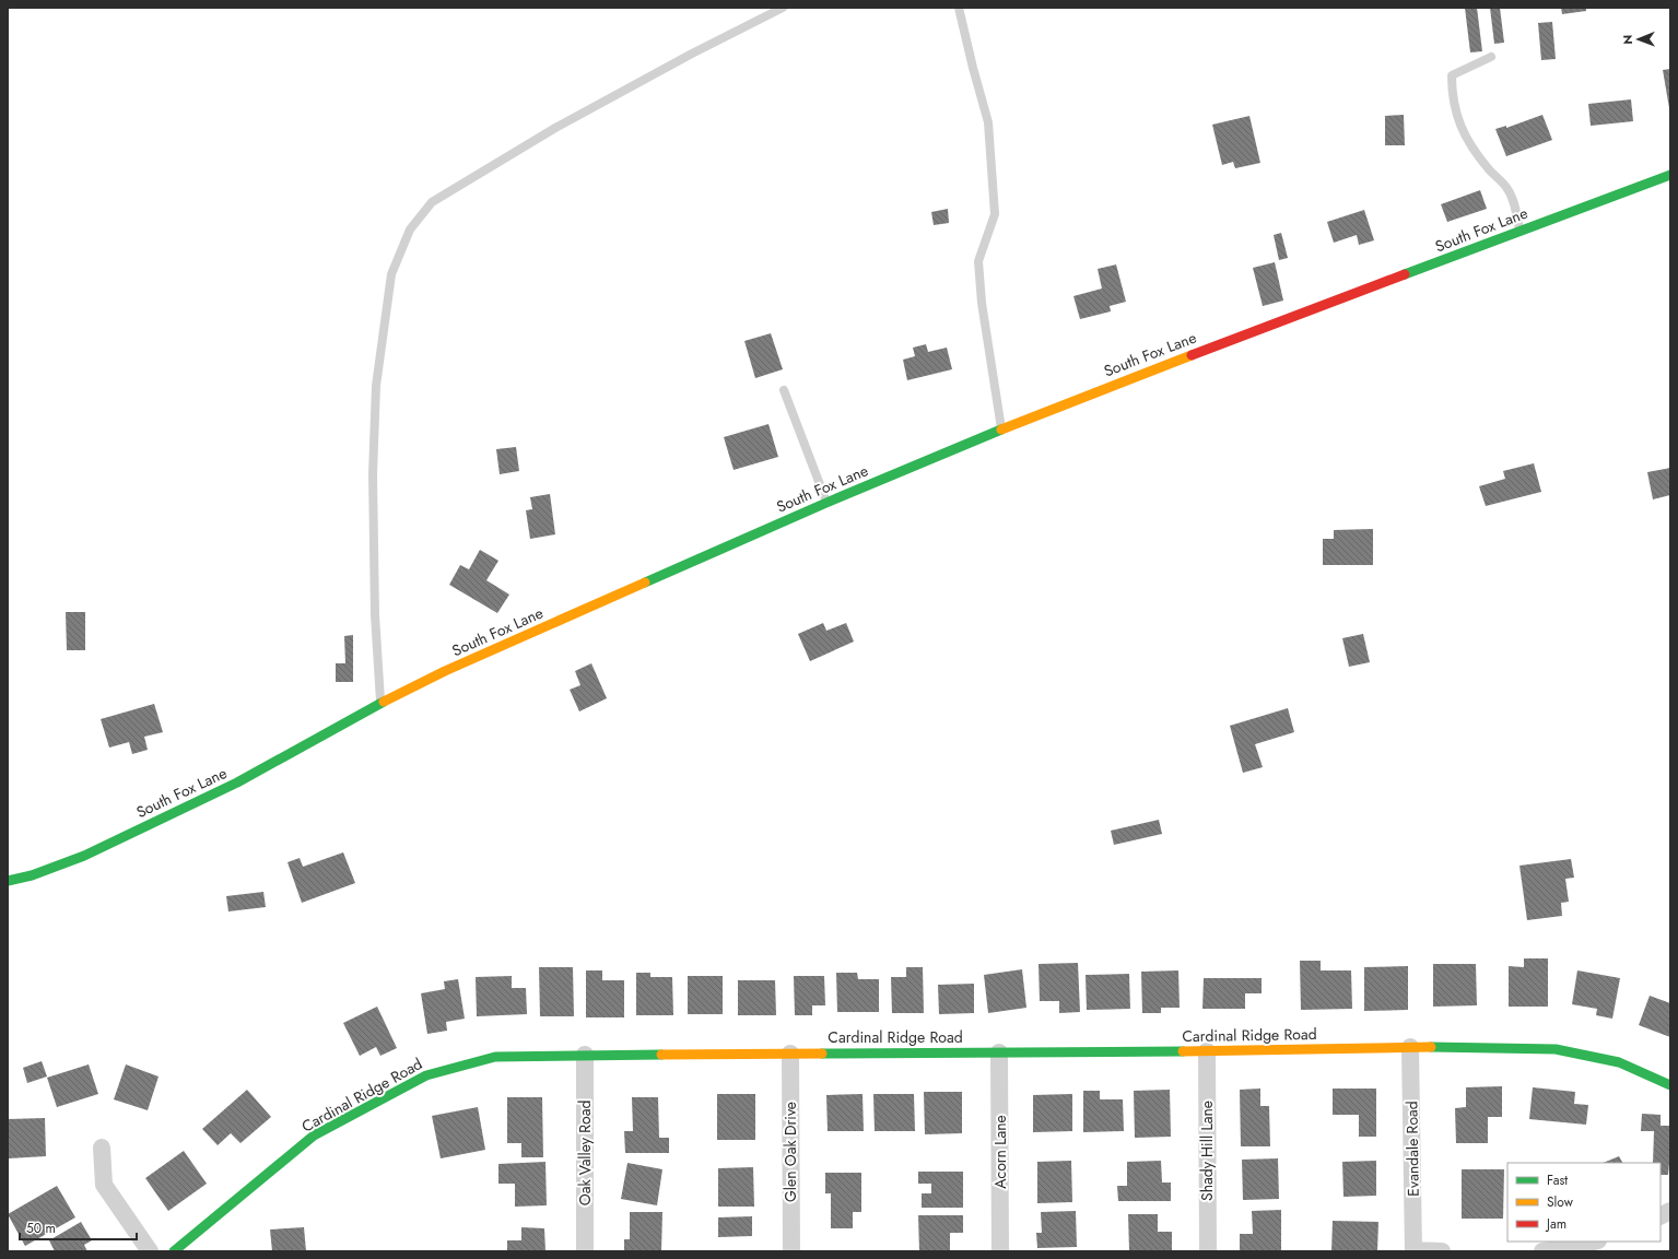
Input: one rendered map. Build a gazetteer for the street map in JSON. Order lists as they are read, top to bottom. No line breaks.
{"streets":{"street":["South Fox Lane","Cardinal Ridge Road","Evandale Road","Shady Hill Lane","Glen Oak Drive","Acorn Lane","Oak Valley Road"]},"crossings":[["Cardinal Ridge Road","Evandale Road"],["Cardinal Ridge Road","Shady Hill Lane"],["Cardinal Ridge Road","Glen Oak Drive"],["Cardinal Ridge Road","Acorn Lane"],["Cardinal Ridge Road","Oak Valley Road"]],"legend":["Fast","Slow","Jam"],"scale_bar":"50 m","north":"left"}
